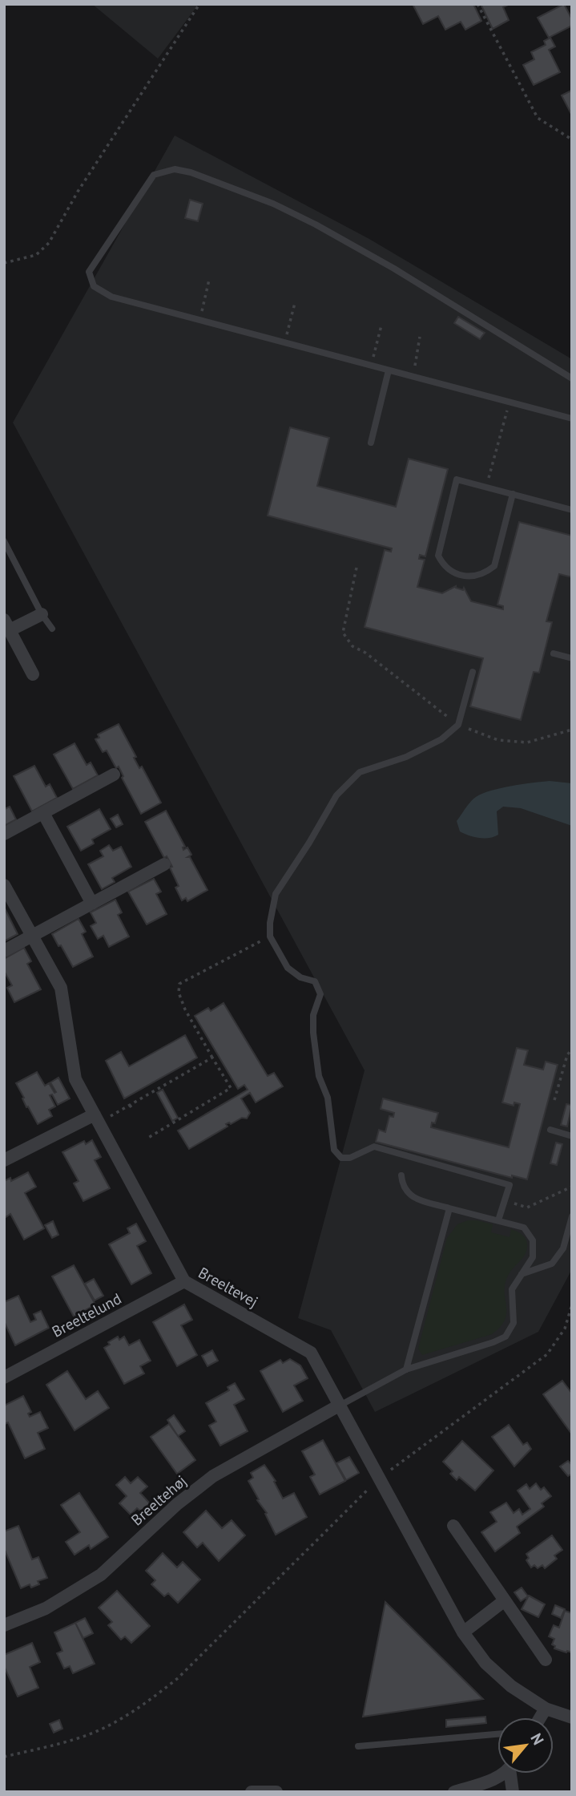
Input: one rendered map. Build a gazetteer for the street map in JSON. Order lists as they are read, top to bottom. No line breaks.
{"streets":{"street":["Breeltevej","Breeltelund","Breeltehøj"]},"crossings":[["Breeltevej","Breeltelund"],["Breeltevej","Breeltehøj"]],"north":"top right"}
